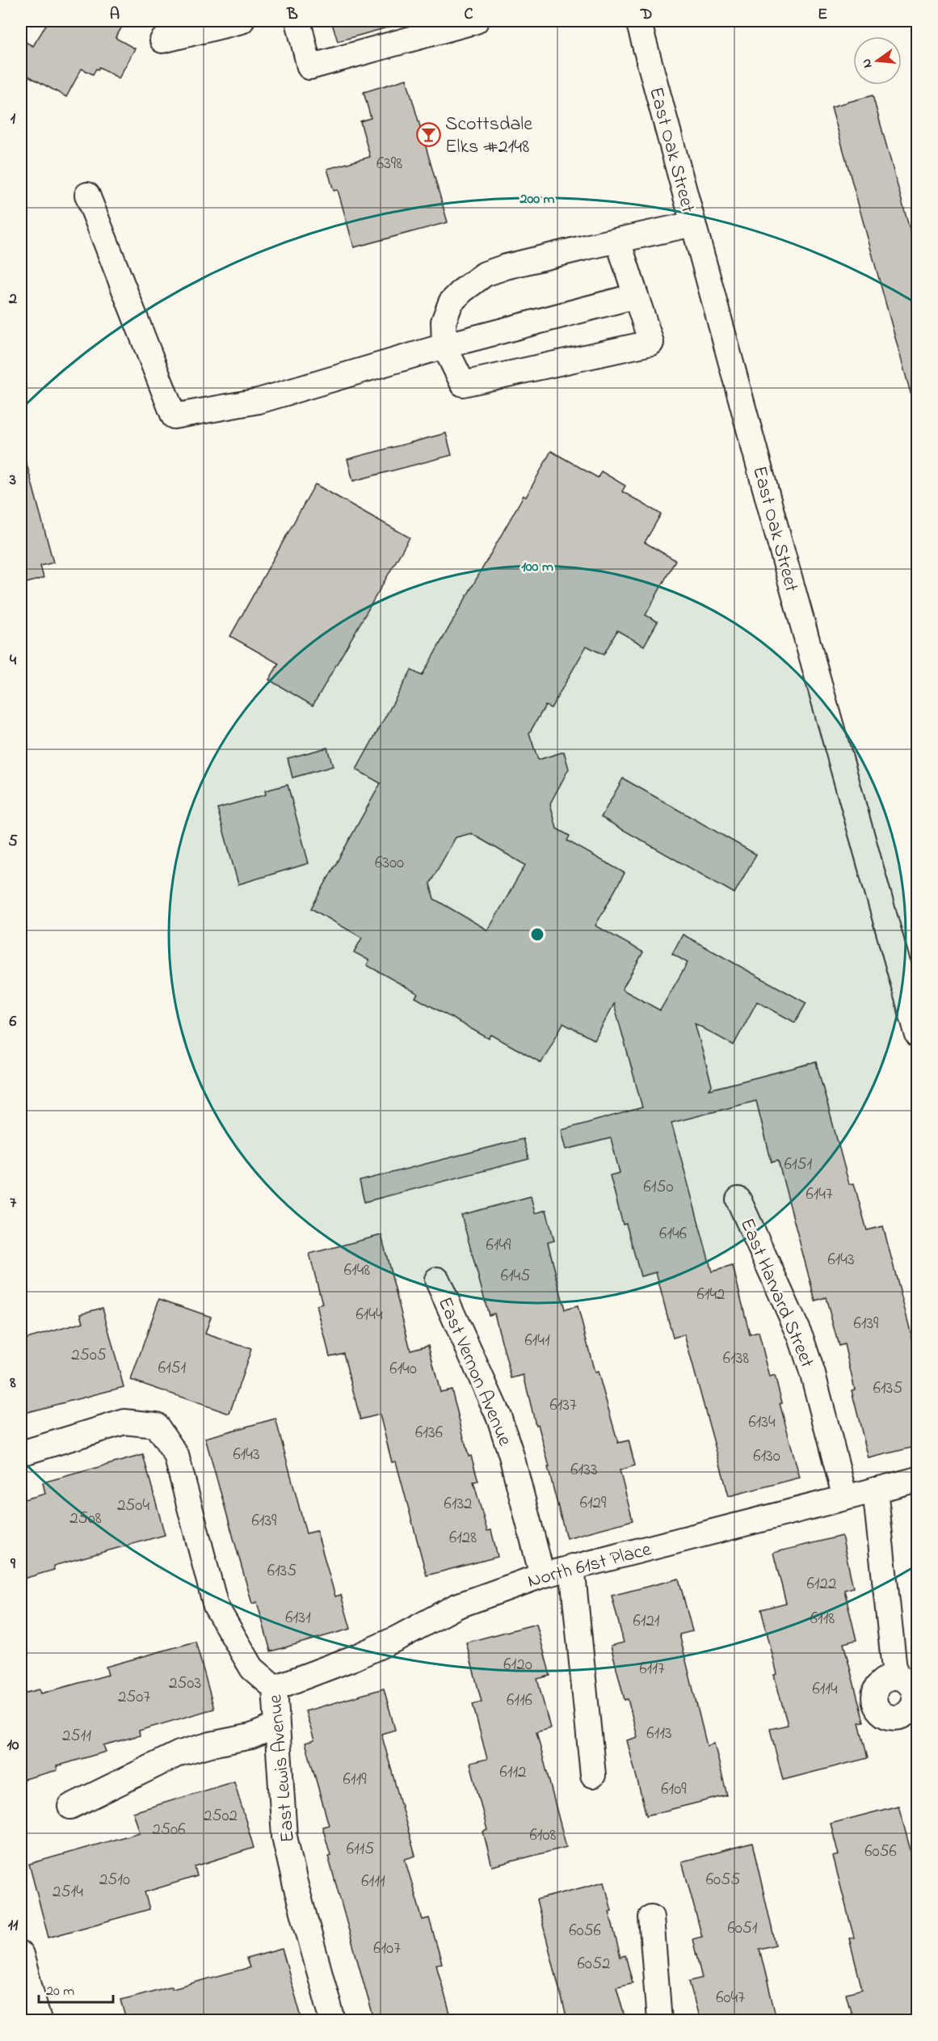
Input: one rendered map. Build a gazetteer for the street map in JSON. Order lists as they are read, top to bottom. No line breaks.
{"streets":{"street":["East Oak Street","East Harvard Street","East Vernon Avenue","North 61st Place","East Lewis Avenue"]},"crossings":[["East Harvard Street","North 61st Place"],["East Vernon Avenue","North 61st Place"],["North 61st Place","East Lewis Avenue"]],"places":{"bar":["Scottsdale Elks #2148"]},"house_numbers":["6398","6300","6151","6150","6147","6146","6149","6143","6148","6145","6142","6144","6139","6141","2505","6138","6151","6140","6135","6137","6134","6136","6143","6130","6133","6129","6132","2504","2508","6139","6128","6135","6122","6131","6118","6121","6120","6117","2503","6114","2507","6116","6113","2511","6112","6119","6109","2502","2506","6108","6115","6056","2510","6055","6111","2514","6051","6056","6107","6052","6047"],"scale_bar":"20 m","north":"left","grid":{"columns":["A","B","C","D","E"],"rows":["1","2","3","4","5","6","7","8","9","10","11"]},"rings":["200 m","100 m"]}
